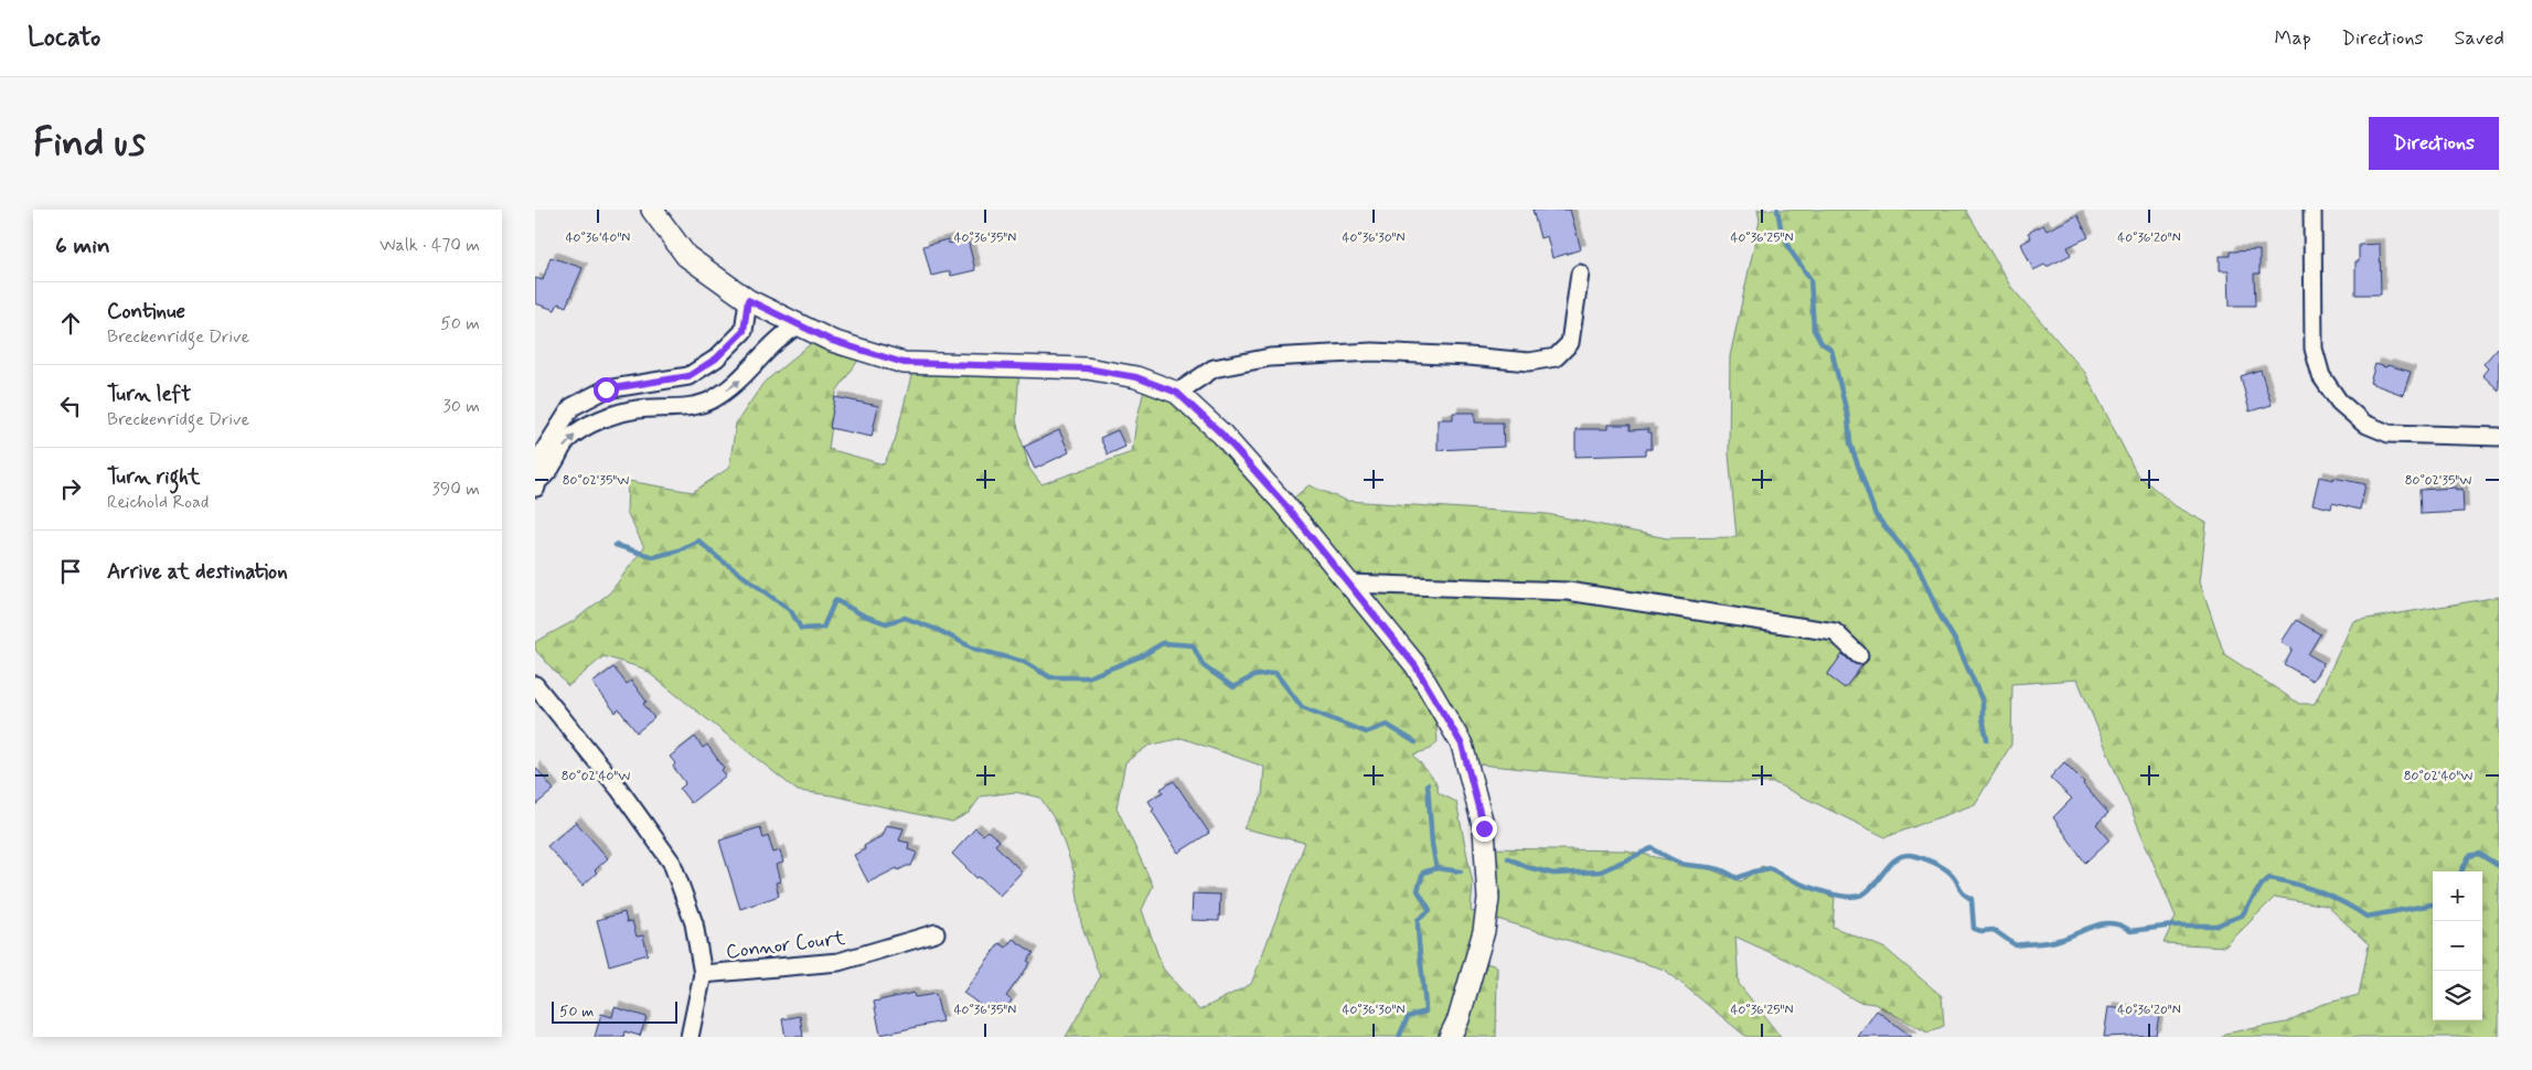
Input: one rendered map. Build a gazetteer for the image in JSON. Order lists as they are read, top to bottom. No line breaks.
{"streets":{"street":["Connor Court"]},"scale_bar":"50 m","page":{"header":"Locato","nav":["Map","Directions","Saved"],"buttons":"Directions","title":"Find us","heading":["6 min","Walk · 470 m"],"list":[["Continue","Breckenridge Drive","50 m"],["Turn left","Breckenridge Drive","30 m"],["Turn right","Reichold Road","390 m"],"Arrive at destination"],"map_buttons":["+","−"],"scale":"50 m"},"coordinates":["40°36'40\"N","40°36'35\"N","40°36'30\"N","40°36'25\"N","40°36'20\"N","80°02'35\"W","80°02'40\"W"]}
